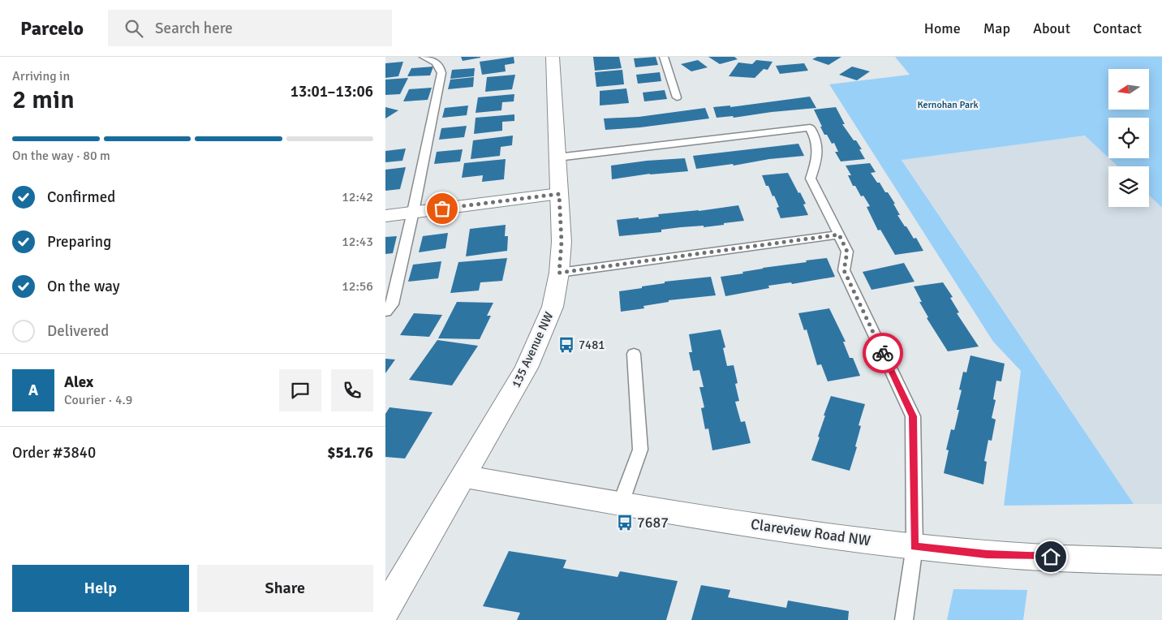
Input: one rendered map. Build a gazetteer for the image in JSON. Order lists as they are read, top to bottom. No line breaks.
{"streets":{"street":["135 Avenue NW","Clareview Road NW"]},"crossings":[["135 Avenue NW","Clareview Road NW"]],"parks":["Kernohan Park"],"places":{"bus stop":["7481","7687"]},"north":"left","page":{"header":"Parcelo","search":"Search here","nav":["Home","Map","About","Contact"],"heading":["2 min","Arriving in","13:01–13:06"],"panel":["Alex","Courier · 4.9","Order #3840","$51.76"],"bar":"On the way · 80 m","list":[["Confirmed","12:42"],["Preparing","12:43"],["On the way","12:56"],"Delivered"],"round":"A","buttons":["Help","Share"]}}
